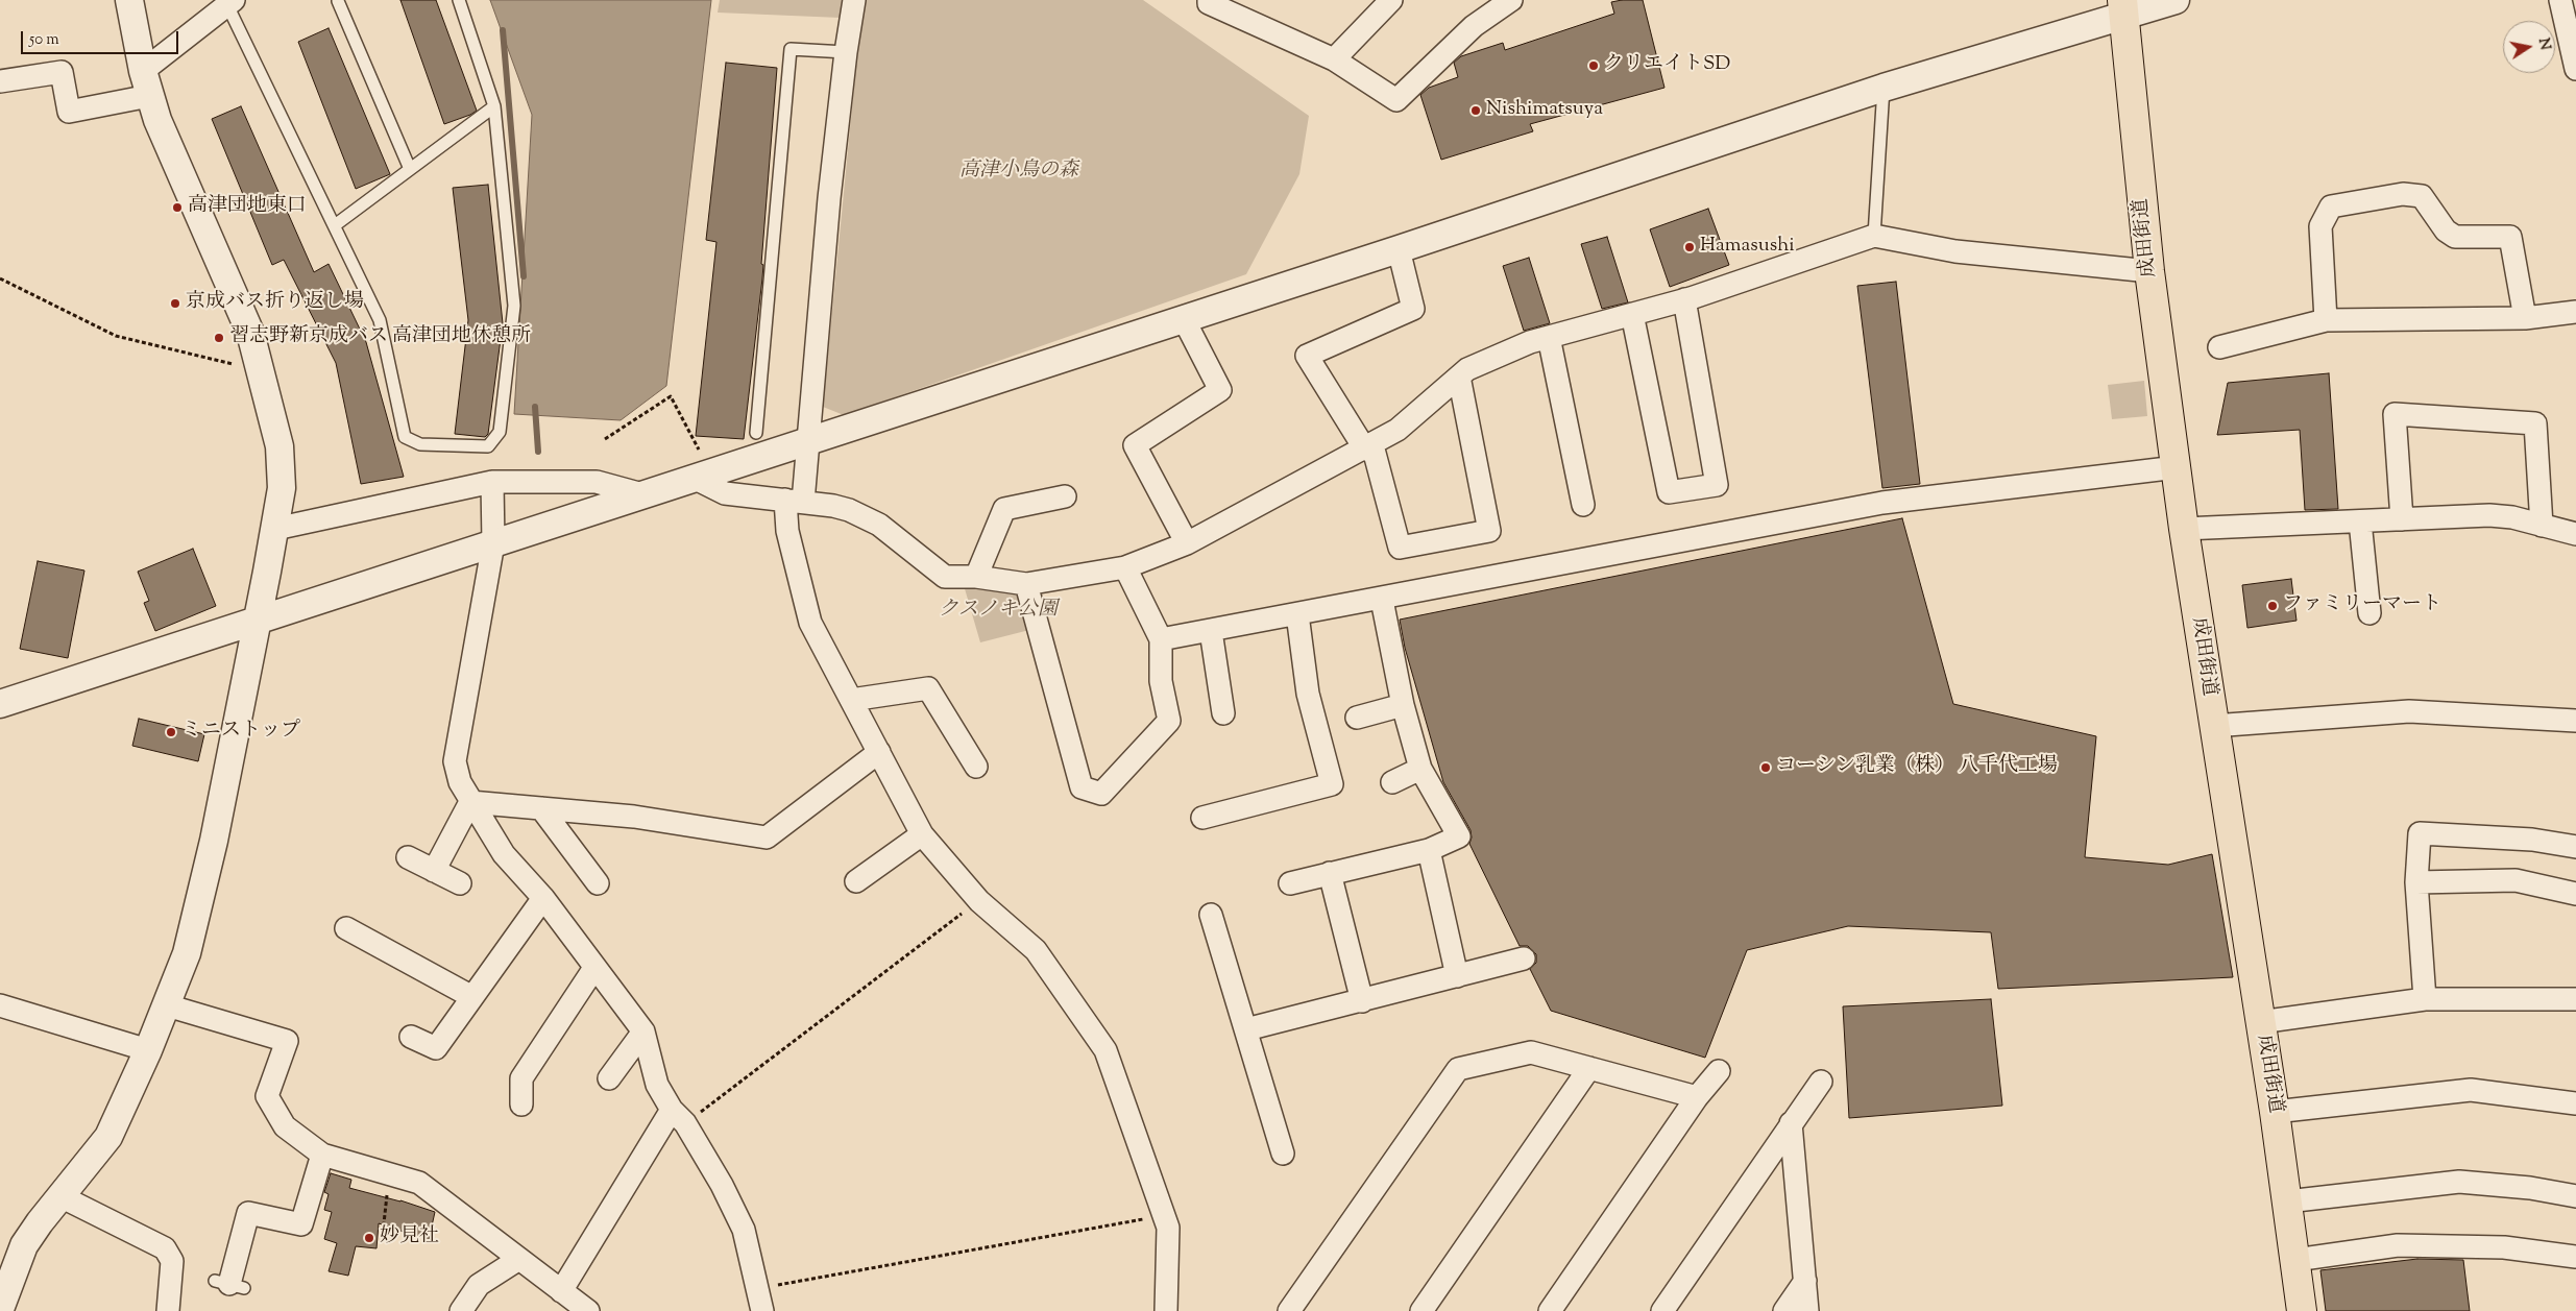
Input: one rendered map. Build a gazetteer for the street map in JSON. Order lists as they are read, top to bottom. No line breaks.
{"streets":{"highway":["成田街道"]},"parks":["高津小鳥の森","クスノキ公園"],"places":["クリエイトSD","Nishimatsuya","高津団地東口","Hamasushi","京成バス折り返し場","習志野新京成バス 高津団地休憩所","ファミリーマート","ミニストップ","コーシン乳業（株） 八千代工場","妙見社"],"scale_bar":"50 m","north":"right"}
